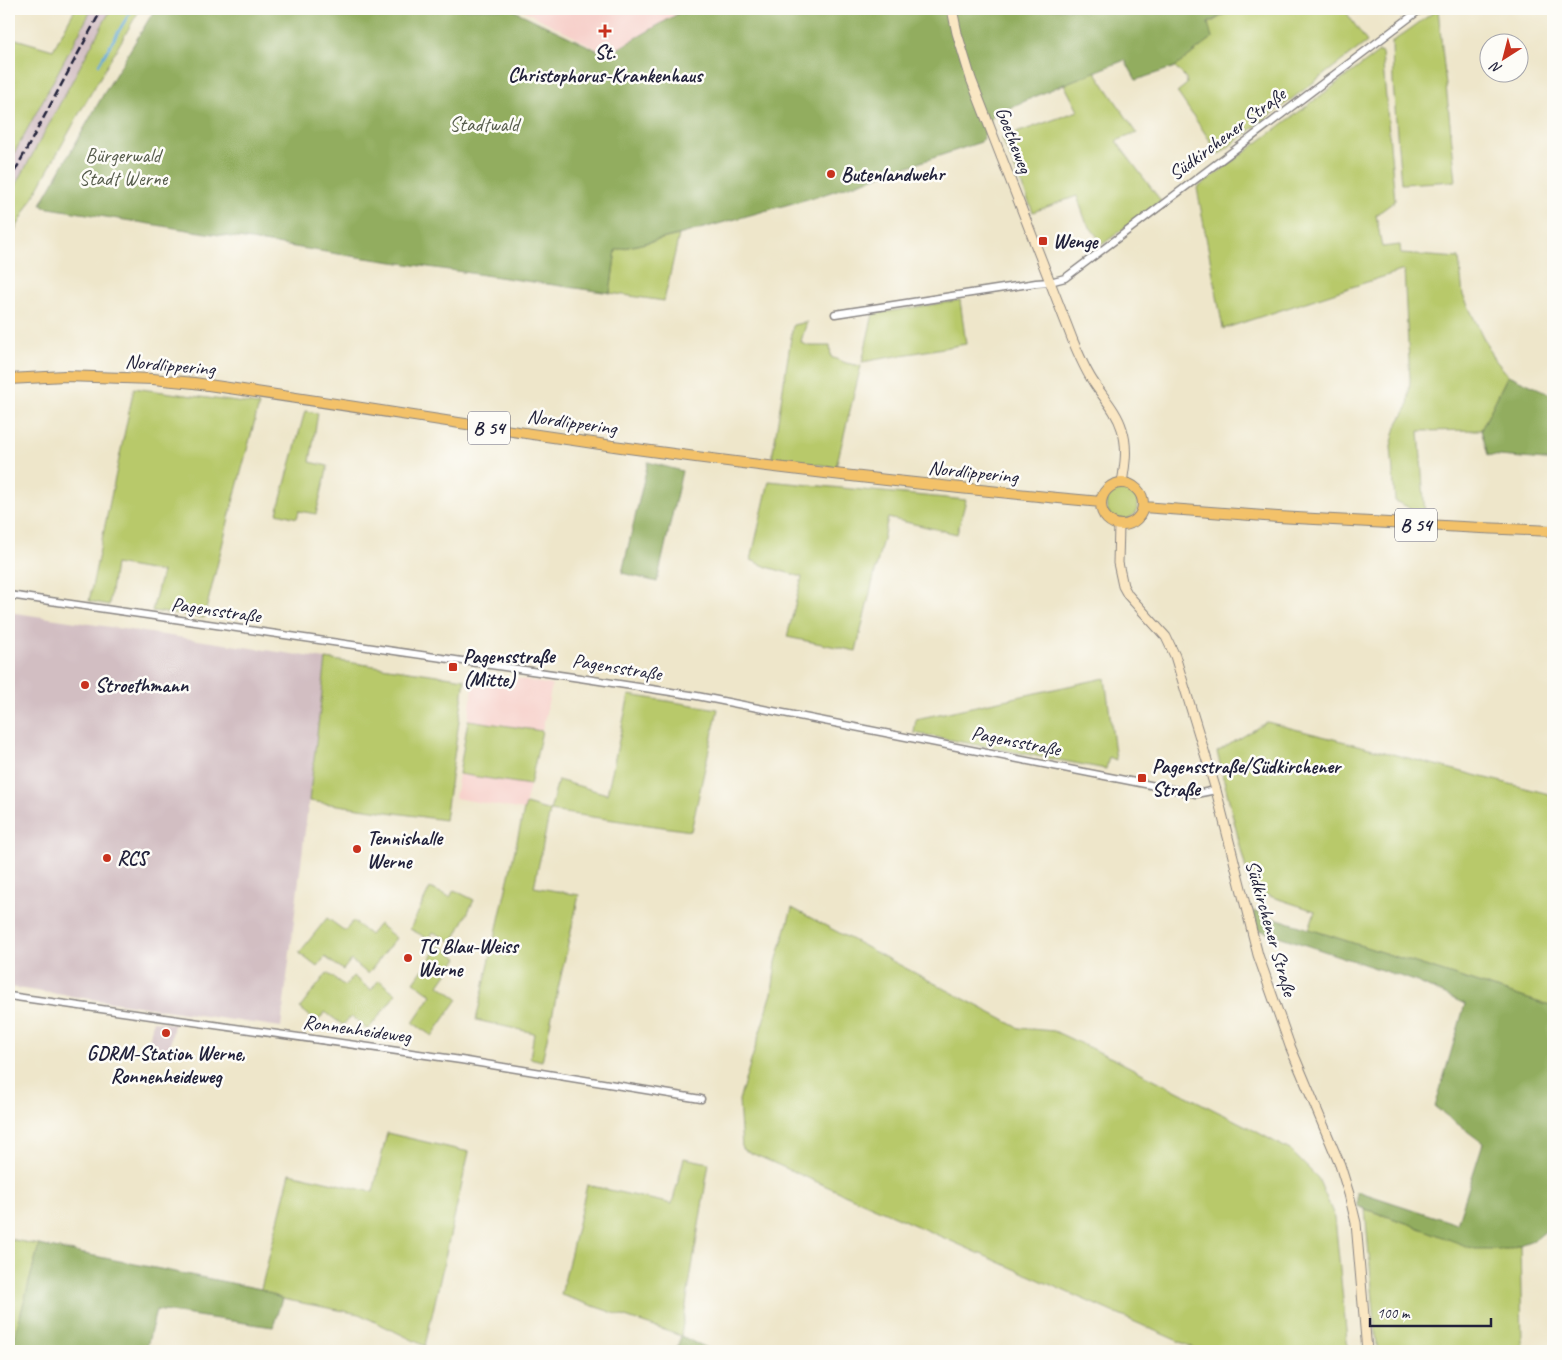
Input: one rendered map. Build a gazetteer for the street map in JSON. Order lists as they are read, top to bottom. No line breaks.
{"streets":{"main road":["Nordlippering","B 54"],"street":["Südkirchener Straße","Goetheweg","Pagensstraße","Ronnenheideweg"]},"crossings":[["Südkirchener Straße","Goetheweg"],["Südkirchener Straße","Nordlippering"],["Südkirchener Straße","B 54"],["Südkirchener Straße","Pagensstraße"],["Nordlippering","B 54"]],"parks":["Stadtwald","Bürgerwald Stadt Werne"],"places":{"health":["St. Christophorus-Krankenhaus"],"other":["Butenlandwehr","Stroethmann","Tennishalle Werne","RCS","TC Blau-Weiss Werne","GDRM-Station Werne, Ronnenheideweg"],"transit":["Wenge","Pagensstraße (Mitte)","Pagensstraße/Südkirchener Straße"]},"scale_bar":"100 m","north":"bottom left"}
